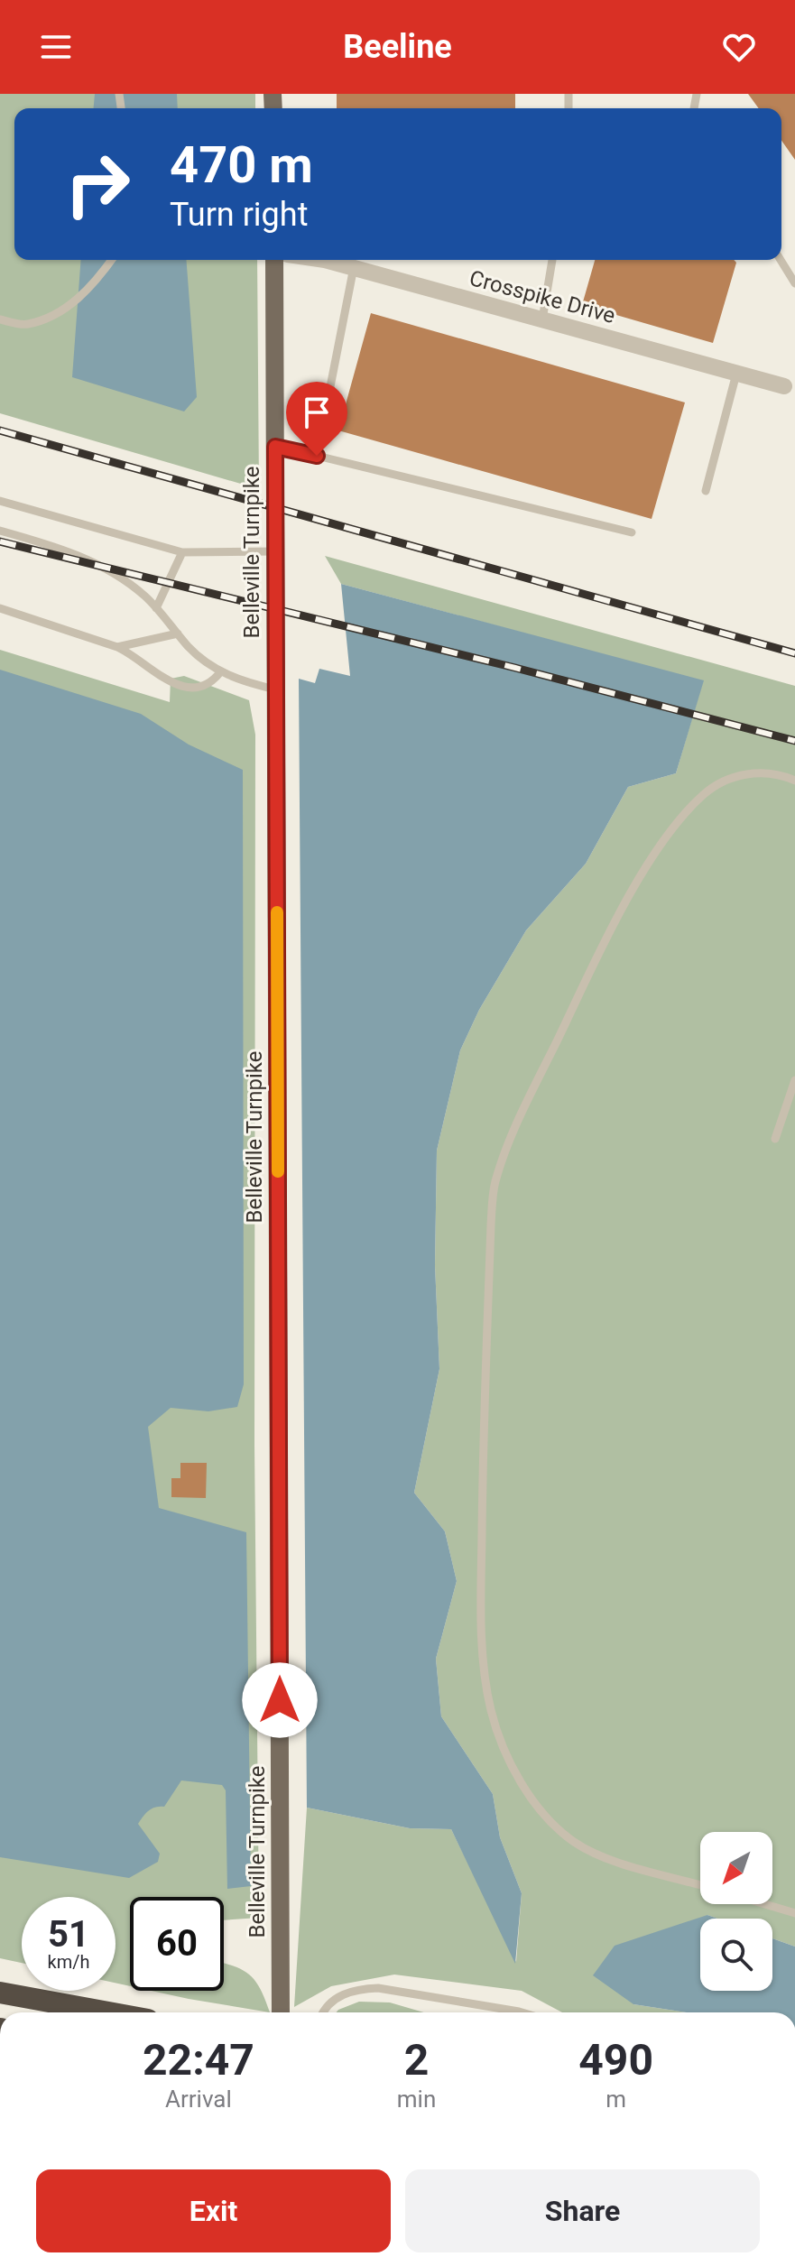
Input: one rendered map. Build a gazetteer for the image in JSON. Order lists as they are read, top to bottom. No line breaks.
{"streets":{"main road":["Belleville Turnpike"],"street":["Crosspike Drive"]},"north":"bottom left","page":{"header":"Beeline","turn":["470 m","Turn right"],"speed":"51 km/h","limit":"60","eta":["22:47","Arrival","2","min","490","m"],"buttons":["Exit","Share"]}}
